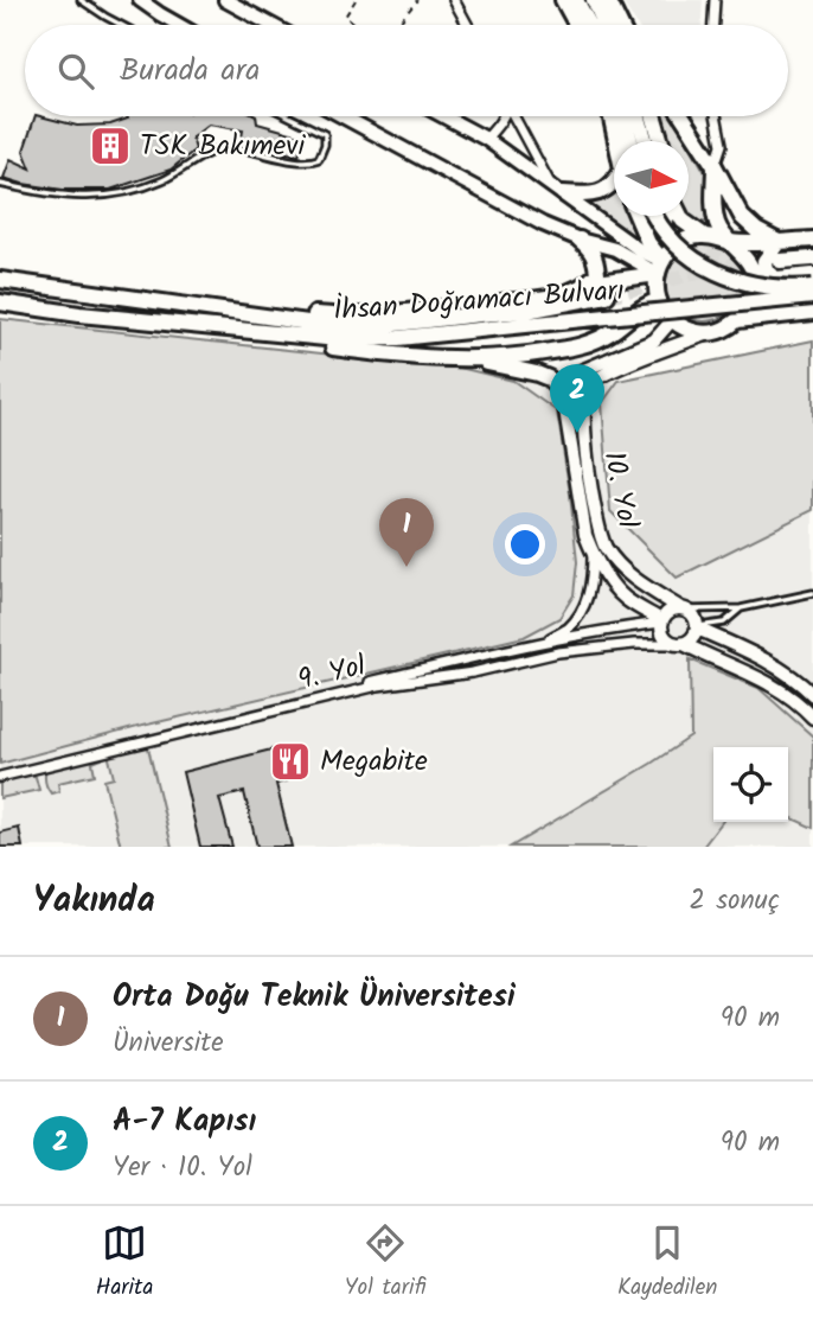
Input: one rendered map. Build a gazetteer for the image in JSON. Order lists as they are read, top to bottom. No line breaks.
{"streets":{"main road":["İhsan Doğramacı Bulvarı"],"street":["10. Yol","9. Yol"]},"crossings":[["10. Yol","9. Yol"]],"places":{"building":["TSK Bakımevi"],"restaurant":["Megabite"]},"north":"right","page":{"search":"Burada ara","pins":["2","1"],"heading":["Yakında","2 sonuç"],"list":[{"mark":"1","name":"Orta Doğu Teknik Üniversitesi","note":"Üniversite","value":"90 m"},{"mark":"2","name":"A-7 Kapısı","note":"Yer · 10. Yol","value":"90 m"}],"nav":["Harita","Yol tarifi","Kaydedilen"]}}
